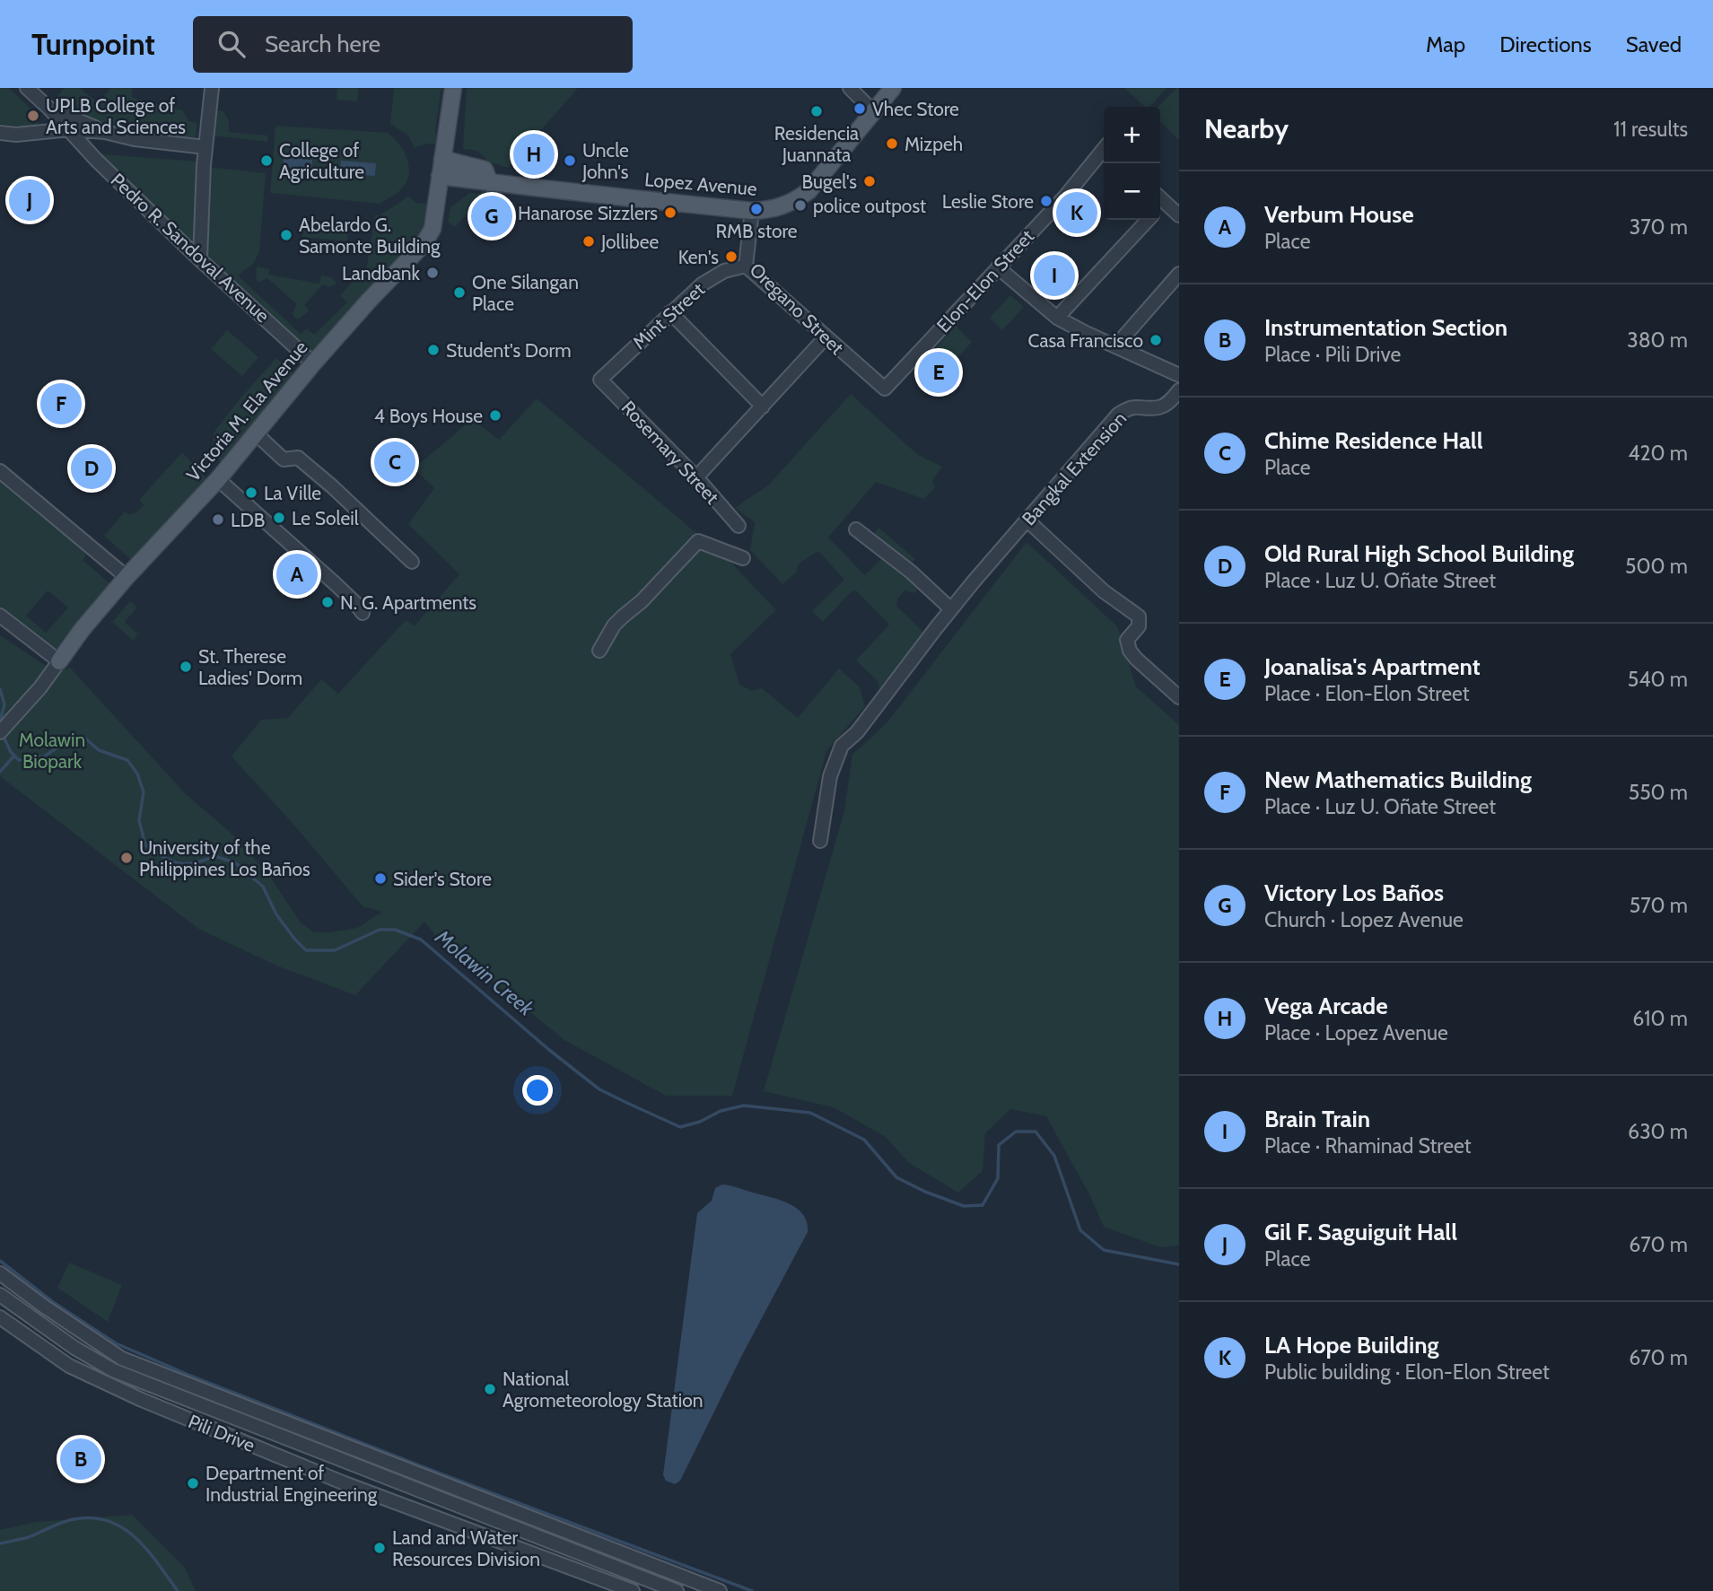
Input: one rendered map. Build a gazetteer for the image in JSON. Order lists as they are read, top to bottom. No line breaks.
{"streets":{"main road":["Lopez Avenue","Victoria M. Ela Avenue"],"street":["Pedro R. Sandoval Avenue","Elon-Elon Street","Oregano Street","Mint Street","Rosemary Street","Bangkal Extension","Pili Drive"]},"crossings":[["Lopez Avenue","Oregano Street"],["Lopez Avenue","Victoria M. Ela Avenue"],["Pedro R. Sandoval Avenue","Victoria M. Ela Avenue"],["Elon-Elon Street","Oregano Street"],["Oregano Street","Mint Street"],["Mint Street","Rosemary Street"]],"water":["Molawin Creek"],"parks":["Molawin Biopark"],"places":["Vhec Store","Residencia Juannata","UPLB College of Arts and Sciences","Mizpeh","College of Agriculture","Uncle John's","Bugel's","Leslie Store","police outpost","RMB store","Hanarose Sizzlers","Abelardo G. Samonte Building","Jollibee","Ken's","Landbank","One Silangan Place","Casa Francisco","Student's Dorm","4 Boys House","La Ville","Le Soleil","LDB","N. G. Apartments","St. Therese Ladies' Dorm","University of the Philippines Los Baños","Sider's Store","National Agrometeorology Station","Department of Industrial Engineering","Land and Water Resources Division"],"page":{"header":"Turnpoint","search":"Search here","nav":["Map","Directions","Saved"],"heading":["Nearby","11 results"],"map_buttons":["+","−"],"pins":["H","J","K","G","I","E","F","C","D","A","B"],"list":[{"mark":"A","name":"Verbum House","note":"Place","value":"370 m"},{"mark":"B","name":"Instrumentation Section","note":"Place · Pili Drive","value":"380 m"},{"mark":"C","name":"Chime Residence Hall","note":"Place","value":"420 m"},{"mark":"D","name":"Old Rural High School Building","note":"Place · Luz U. Oñate Street","value":"500 m"},{"mark":"E","name":"Joanalisa's Apartment","note":"Place · Elon-Elon Street","value":"540 m"},{"mark":"F","name":"New Mathematics Building","note":"Place · Luz U. Oñate Street","value":"550 m"},{"mark":"G","name":"Victory Los Baños","note":"Church · Lopez Avenue","value":"570 m"},{"mark":"H","name":"Vega Arcade","note":"Place · Lopez Avenue","value":"610 m"},{"mark":"I","name":"Brain Train","note":"Place · Rhaminad Street","value":"630 m"},{"mark":"J","name":"Gil F. Saguiguit Hall","note":"Place","value":"670 m"},{"mark":"K","name":"LA Hope Building","note":"Public building · Elon-Elon Street","value":"670 m"}]}}
